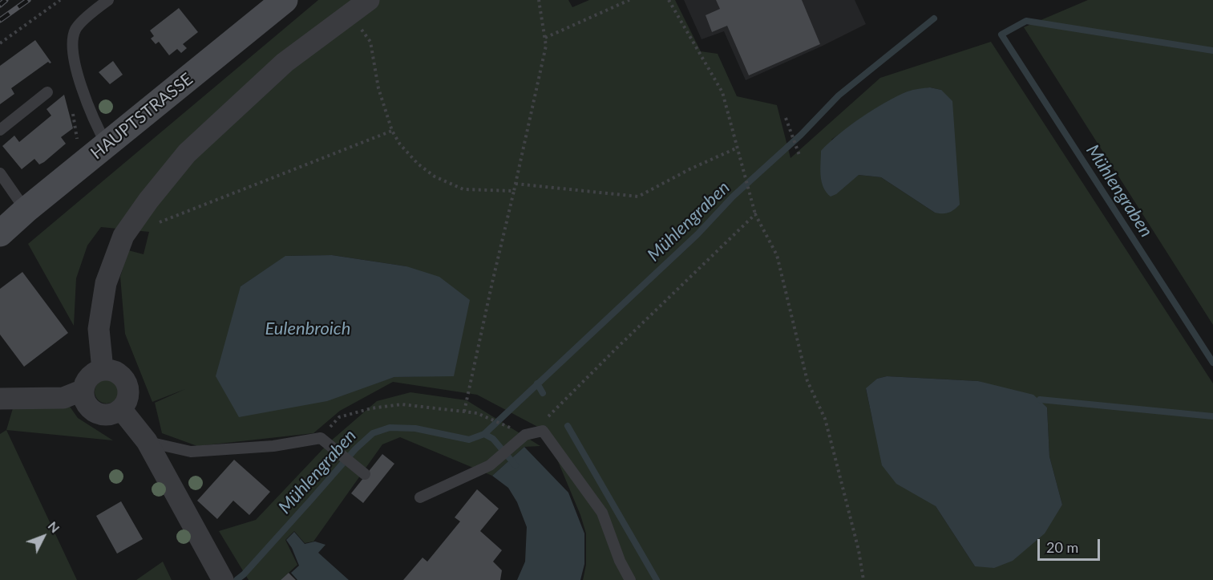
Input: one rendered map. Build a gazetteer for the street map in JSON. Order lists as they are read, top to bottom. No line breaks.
{"streets":{"main road":["HAUPTSTRASSE"]},"water":["Mühlengraben","Eulenbroich"],"scale_bar":"20 m","north":"top right"}
